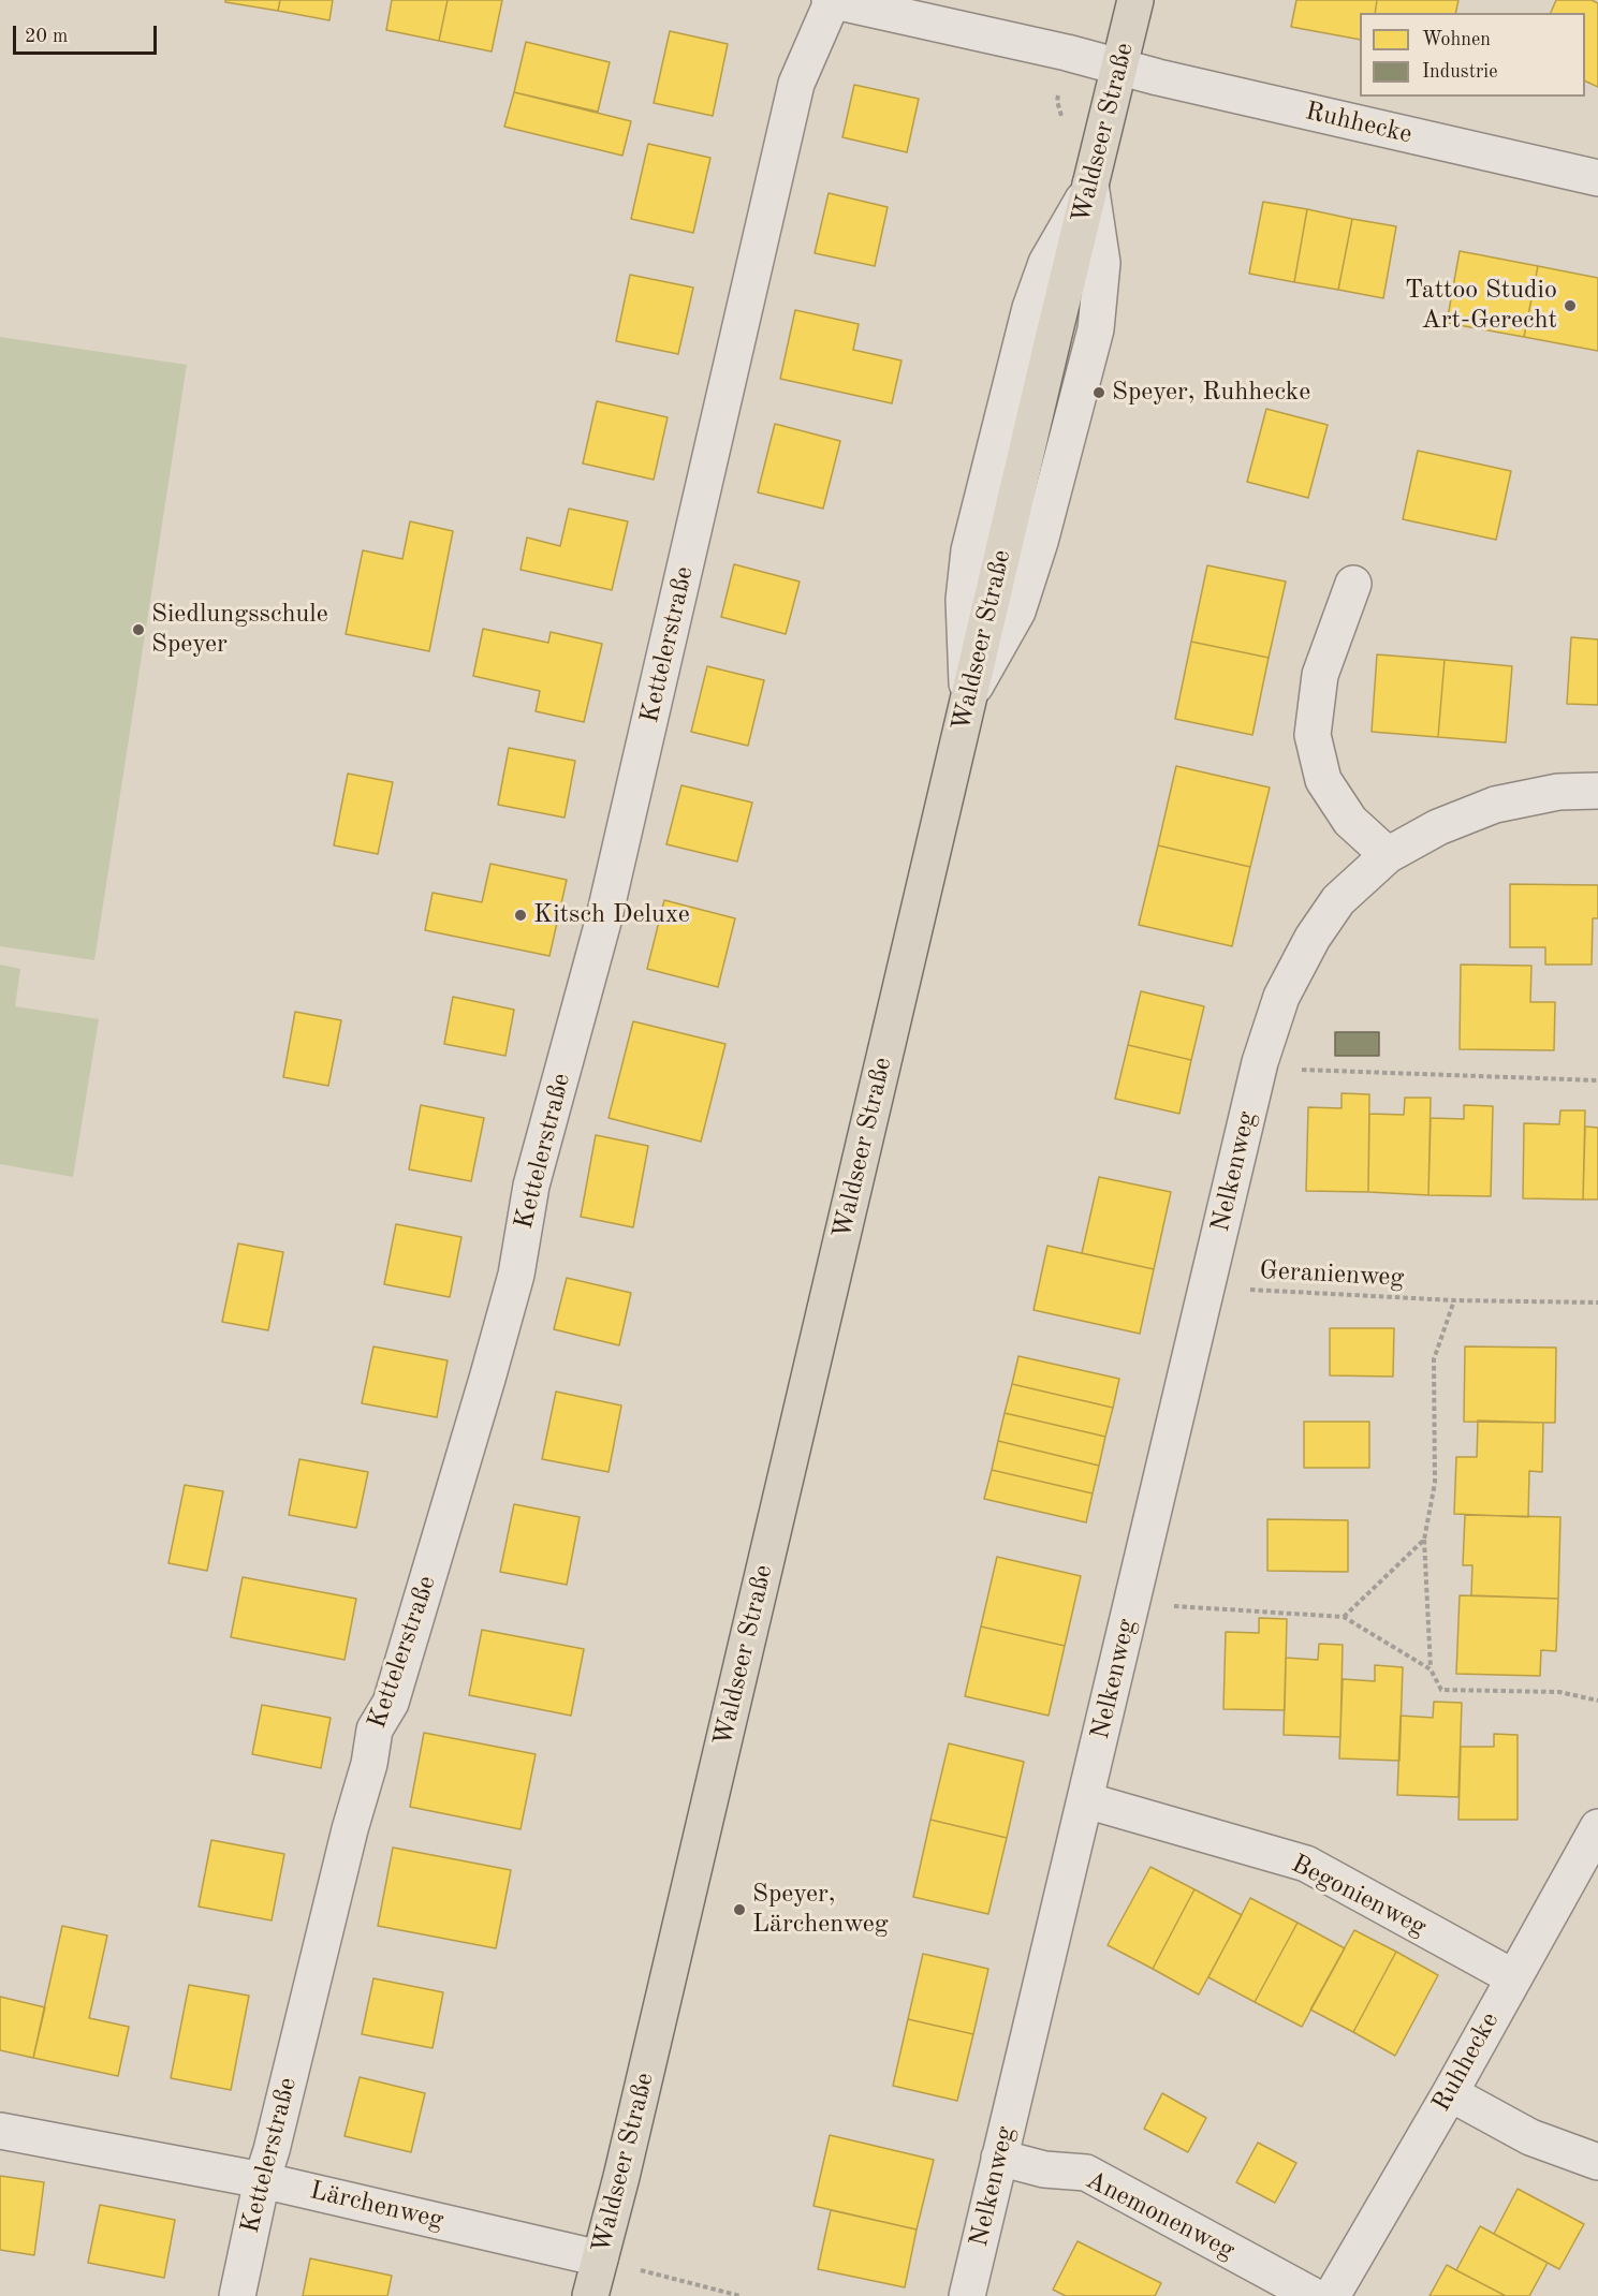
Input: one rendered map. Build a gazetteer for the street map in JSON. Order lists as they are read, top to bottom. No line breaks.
{"streets":{"main road":["Waldseer Straße"],"street":["Ruhhecke","Kettelerstraße","Nelkenweg","Begonienweg","Lärchenweg","Anemonenweg"],"path":["Geranienweg"]},"crossings":[["Ruhhecke","Waldseer Straße"],["Ruhhecke","Kettelerstraße"],["Ruhhecke","Begonienweg"],["Waldseer Straße","Lärchenweg"],["Kettelerstraße","Lärchenweg"],["Nelkenweg","Geranienweg"],["Nelkenweg","Begonienweg"],["Nelkenweg","Anemonenweg"]],"places":["Tattoo Studio Art-Gerecht","Speyer, Ruhhecke","Siedlungsschule Speyer","Kitsch Deluxe","Speyer, Lärchenweg"],"legend":["Wohnen","Industrie"],"scale_bar":"20 m"}
